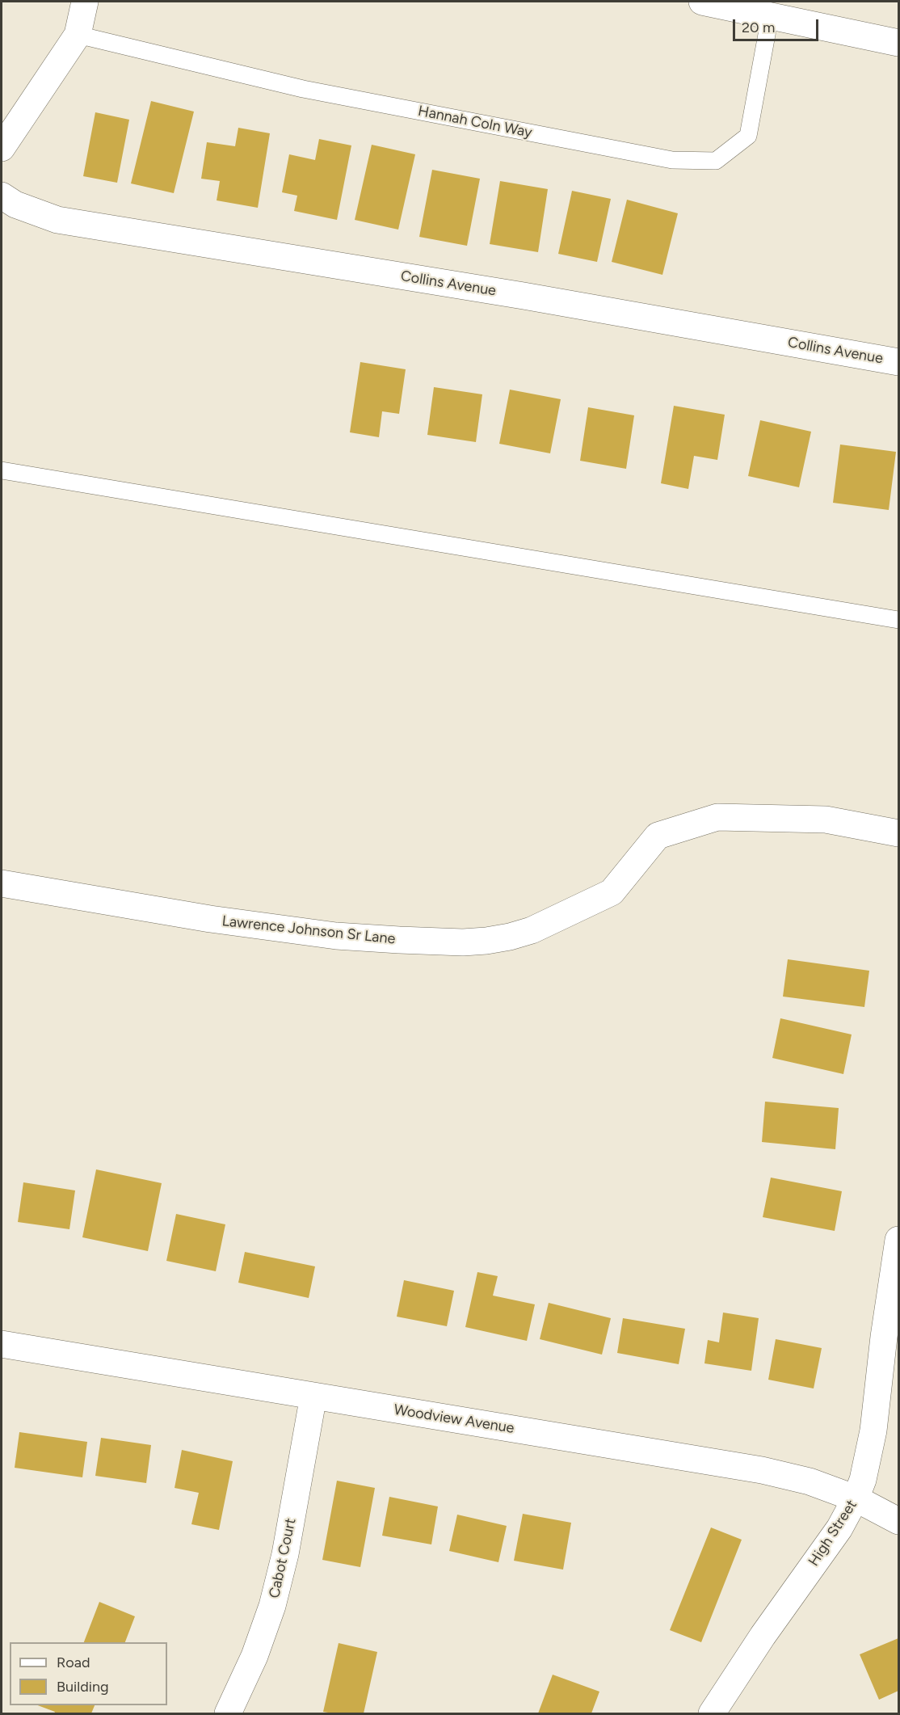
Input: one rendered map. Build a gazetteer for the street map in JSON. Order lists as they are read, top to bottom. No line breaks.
{"streets":{"street":["Collins Avenue","Lawrence Johnson Sr Lane","Woodview Avenue","High Street","Cabot Court"],"lane":["Hannah Coln Way"]},"crossings":[["Woodview Avenue","High Street"],["Woodview Avenue","Cabot Court"]],"legend":["Road","Building"],"scale_bar":"20 m"}
